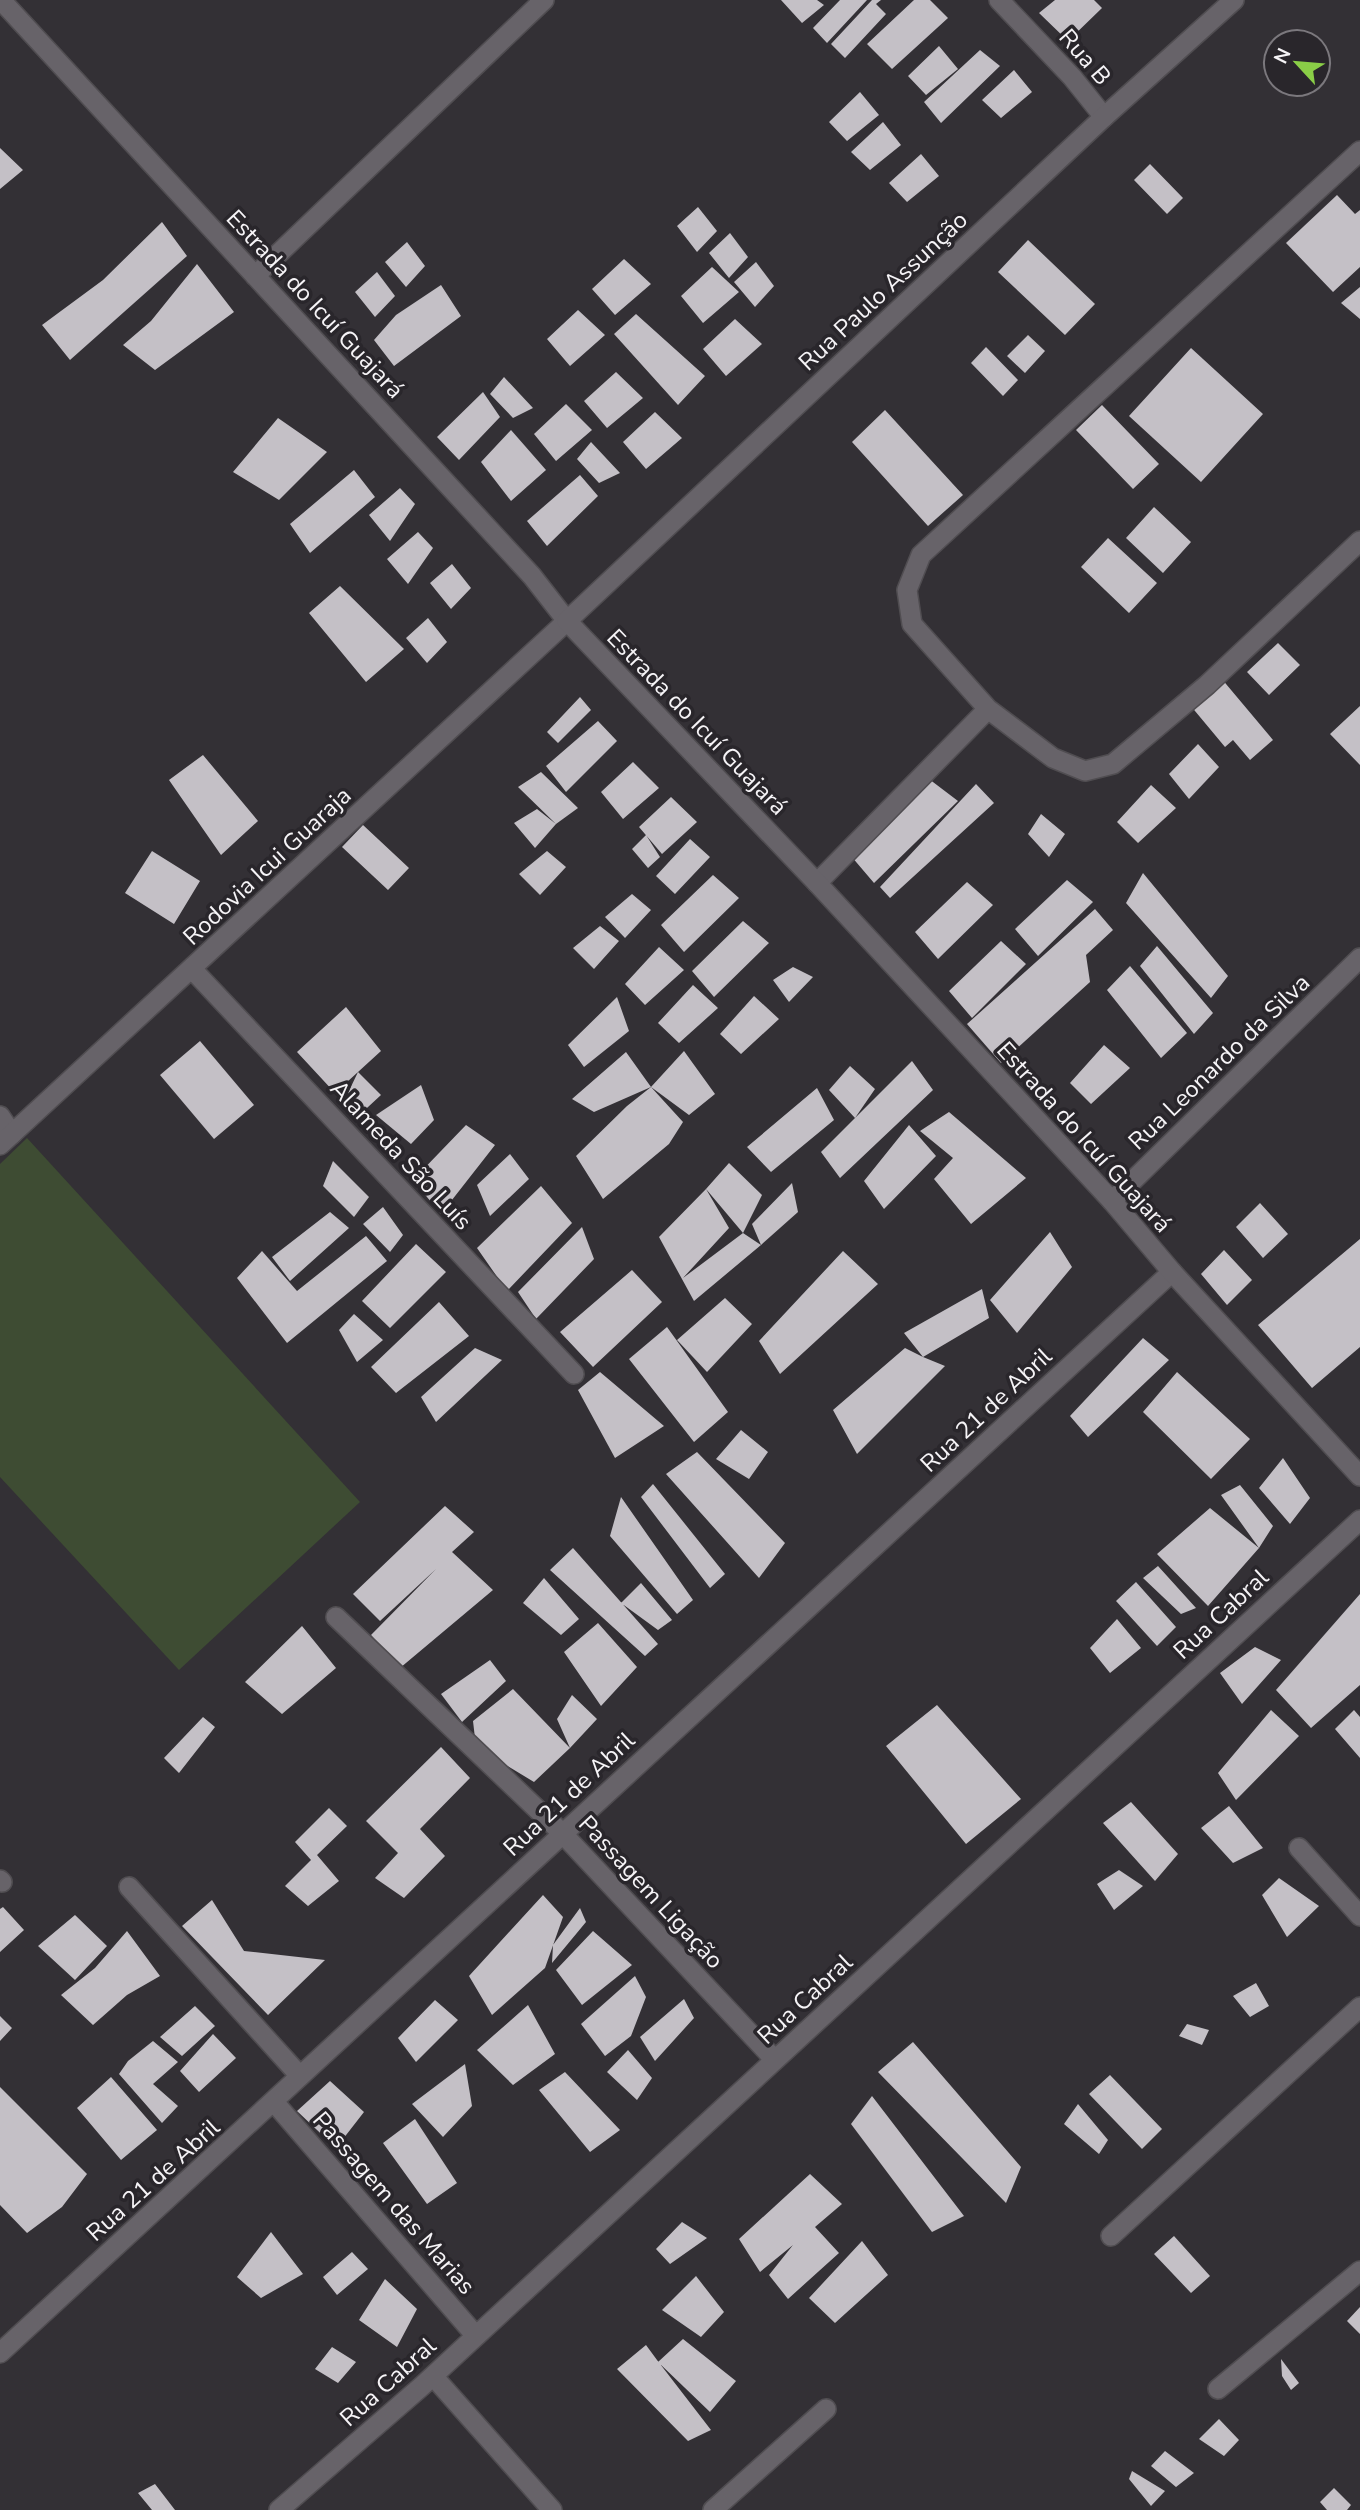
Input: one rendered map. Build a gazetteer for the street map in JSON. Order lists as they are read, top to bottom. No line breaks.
{"streets":{"street":["Rua B","Rua Paulo Assunção","Estrada do Icuí Guajará","Rodovia Icui Guaraja","Rua Leonardo da Silva","Alameda São Luís","Rua 21 de Abril","Rua Cabral","Passagem Ligação","Passagem das Marias"]},"crossings":[["Rua B","Rua Paulo Assunção"],["Rua Paulo Assunção","Estrada do Icuí Guajará"],["Rua Paulo Assunção","Rodovia Icui Guaraja"],["Estrada do Icuí Guajará","Rodovia Icui Guaraja"],["Estrada do Icuí Guajará","Rua Leonardo da Silva"],["Estrada do Icuí Guajará","Rua 21 de Abril"],["Rodovia Icui Guaraja","Alameda São Luís"],["Rua 21 de Abril","Passagem Ligação"],["Rua 21 de Abril","Passagem das Marias"],["Rua Cabral","Passagem Ligação"],["Rua Cabral","Passagem das Marias"]],"north":"top left"}
